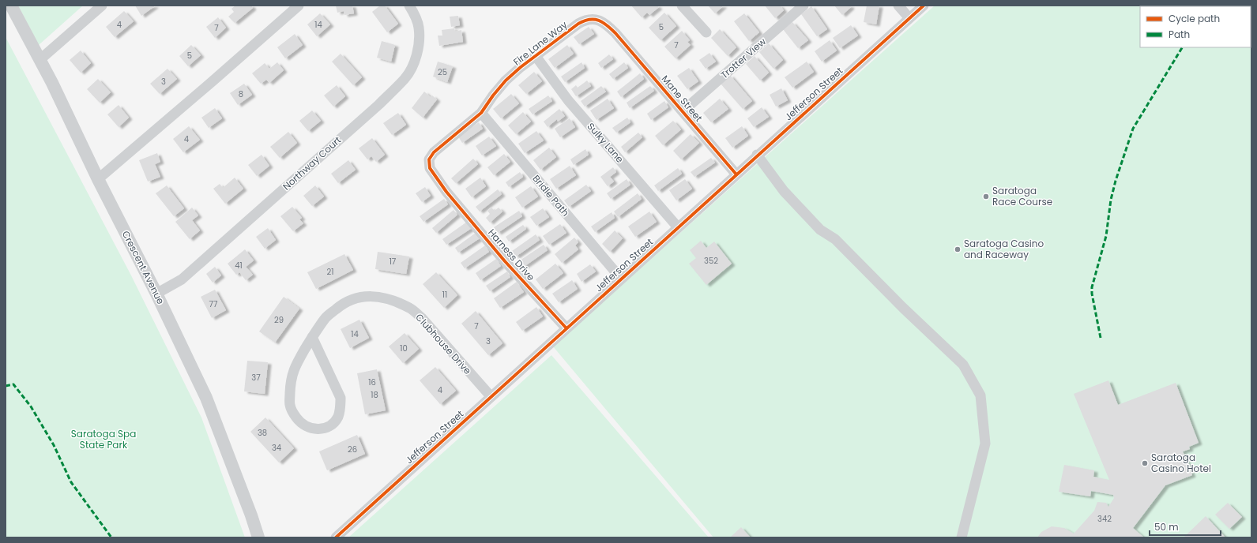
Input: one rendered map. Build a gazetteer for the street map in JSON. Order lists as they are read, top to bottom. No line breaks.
{"streets":{"street":["Fire Lane Way","Trotter View","Jefferson Street","Mane Street","Sulky Lane","Northway Court","Bridle Path","Harness Drive","Crescent Avenue","Clubhouse Drive"]},"crossings":[["Fire Lane Way","Mane Street"],["Fire Lane Way","Sulky Lane"],["Fire Lane Way","Bridle Path"],["Fire Lane Way","Harness Drive"],["Trotter View","Mane Street"],["Jefferson Street","Mane Street"],["Jefferson Street","Sulky Lane"],["Jefferson Street","Bridle Path"],["Jefferson Street","Harness Drive"],["Jefferson Street","Clubhouse Drive"],["Northway Court","Crescent Avenue"]],"parks":["Saratoga Spa State Park"],"places":["Saratoga Race Course","Saratoga Casino and Raceway","Saratoga Casino Hotel"],"house_numbers":["4","14","5","7","7","5","25","3","8","4","352","17","41","21","11","77","29","7","14","3","10","37","16","4","18","38","34","26","342"],"legend":["Cycle path","Path"],"scale_bar":"50 m"}
